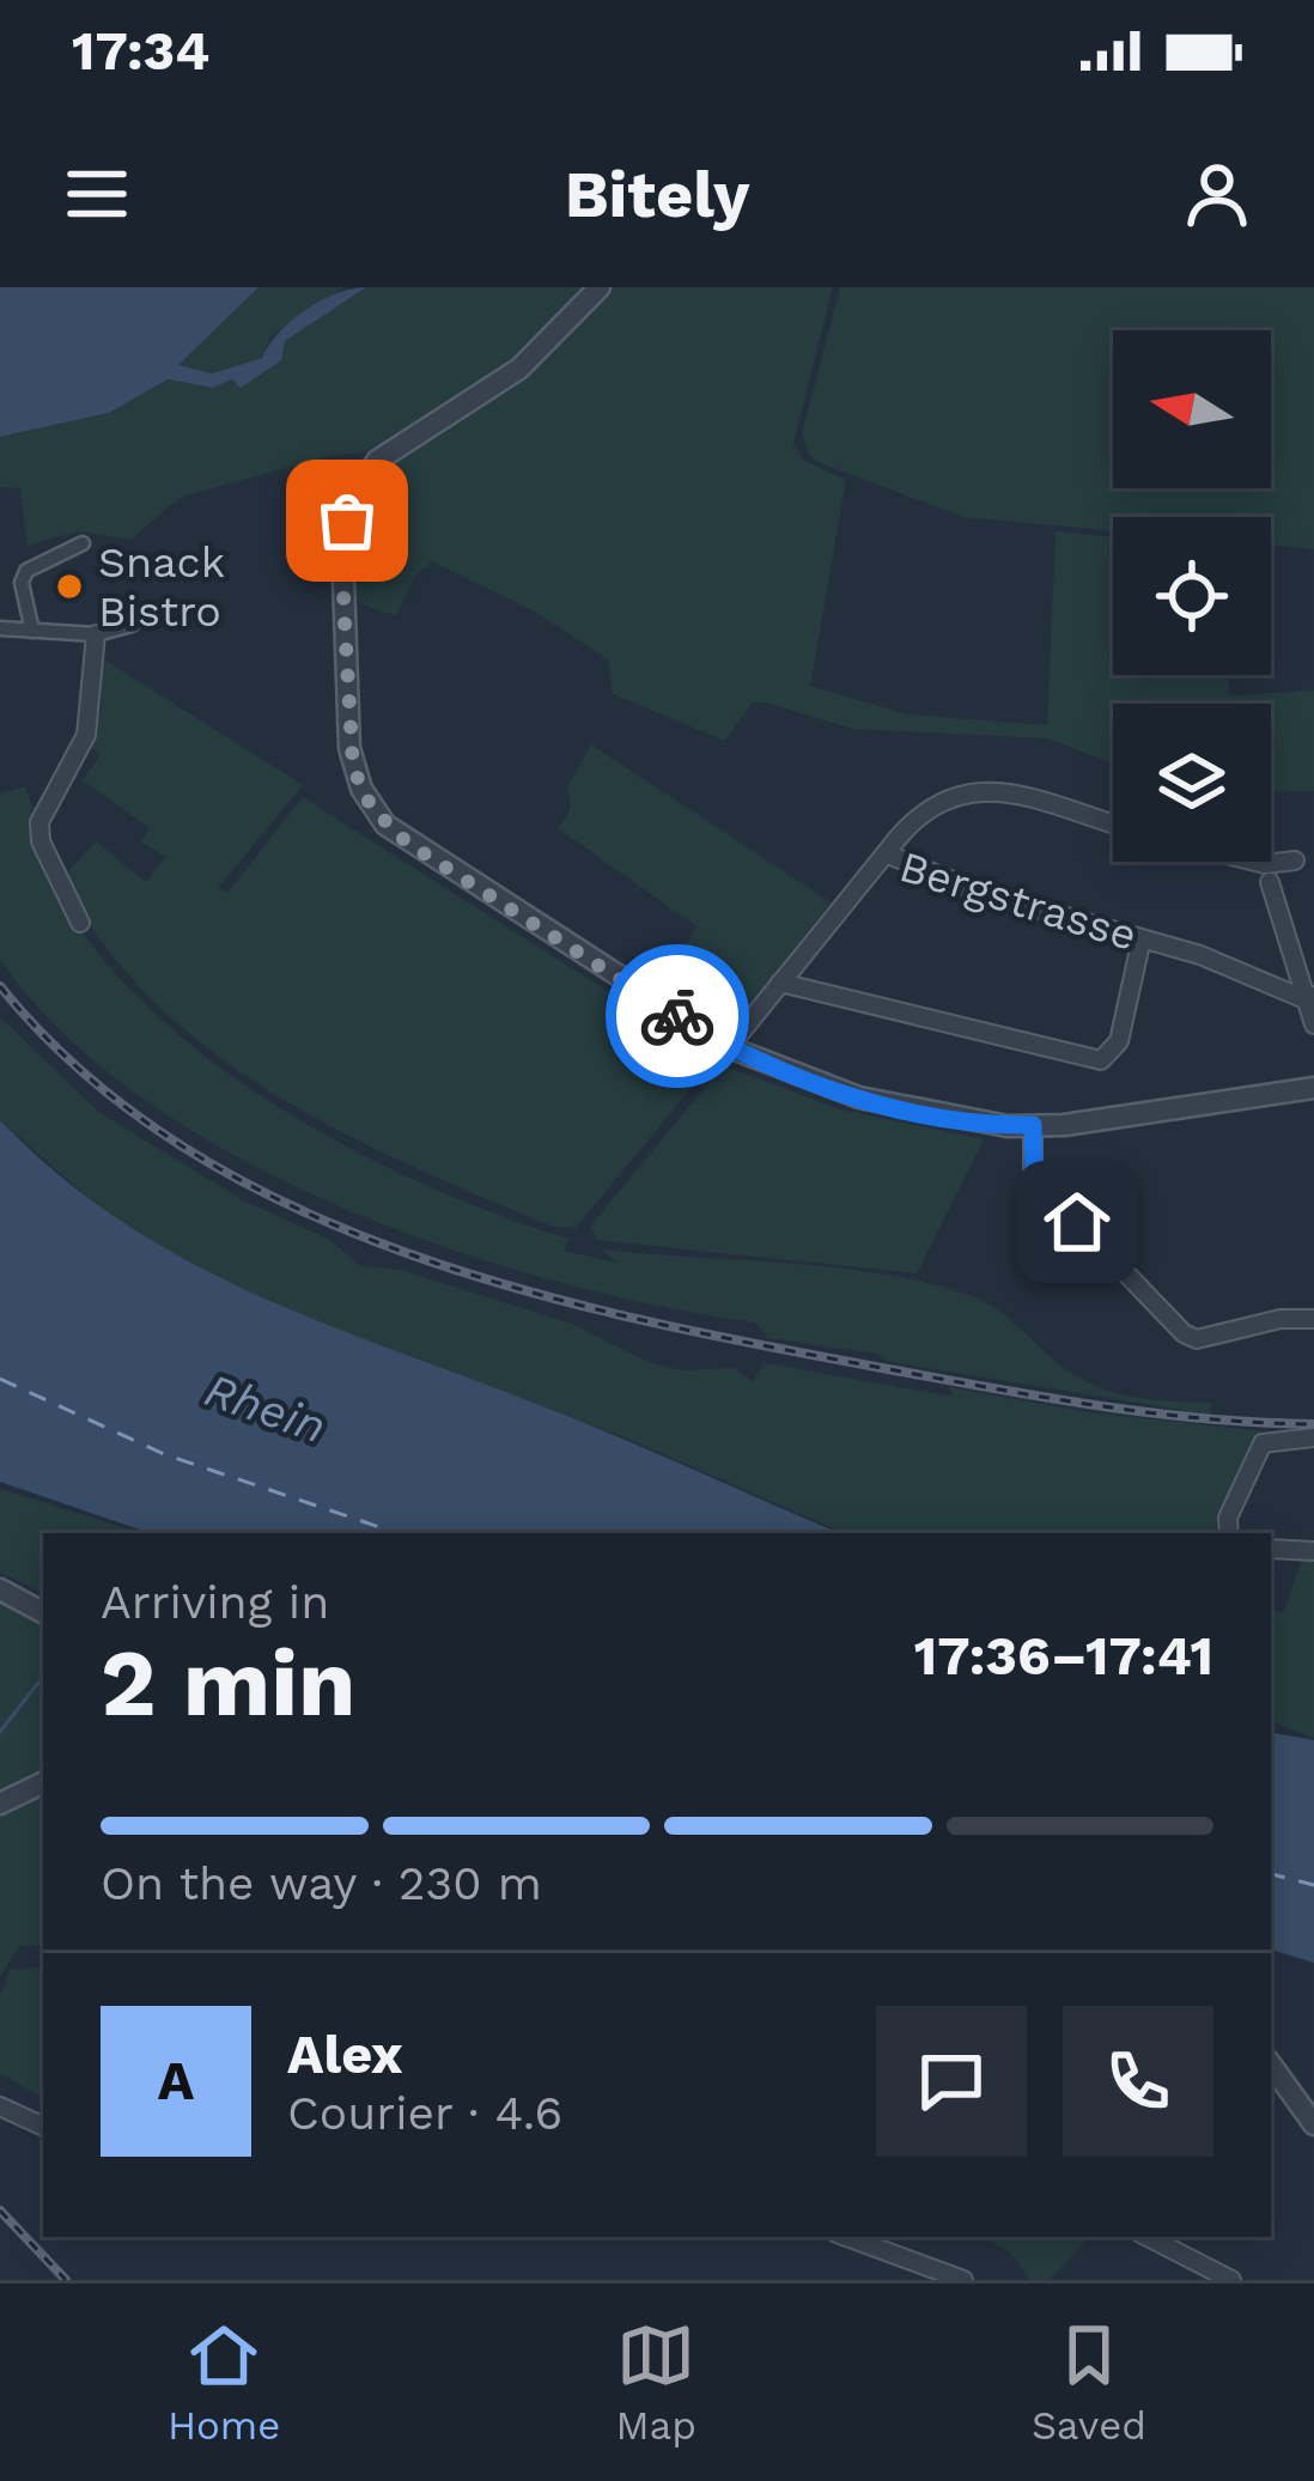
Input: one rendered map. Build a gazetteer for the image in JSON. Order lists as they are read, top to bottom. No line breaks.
{"streets":{"street":["Bergstrasse"]},"water":["Rhein"],"places":["Snack Bistro"],"north":"left","page":{"status":"17:34","header":"Bitely","heading":["2 min","Arriving in","17:36–17:41"],"panel":["Alex","Courier · 4.6"],"bar":"On the way · 230 m","round":"A","tabs":["Home","Map","Saved"]}}
